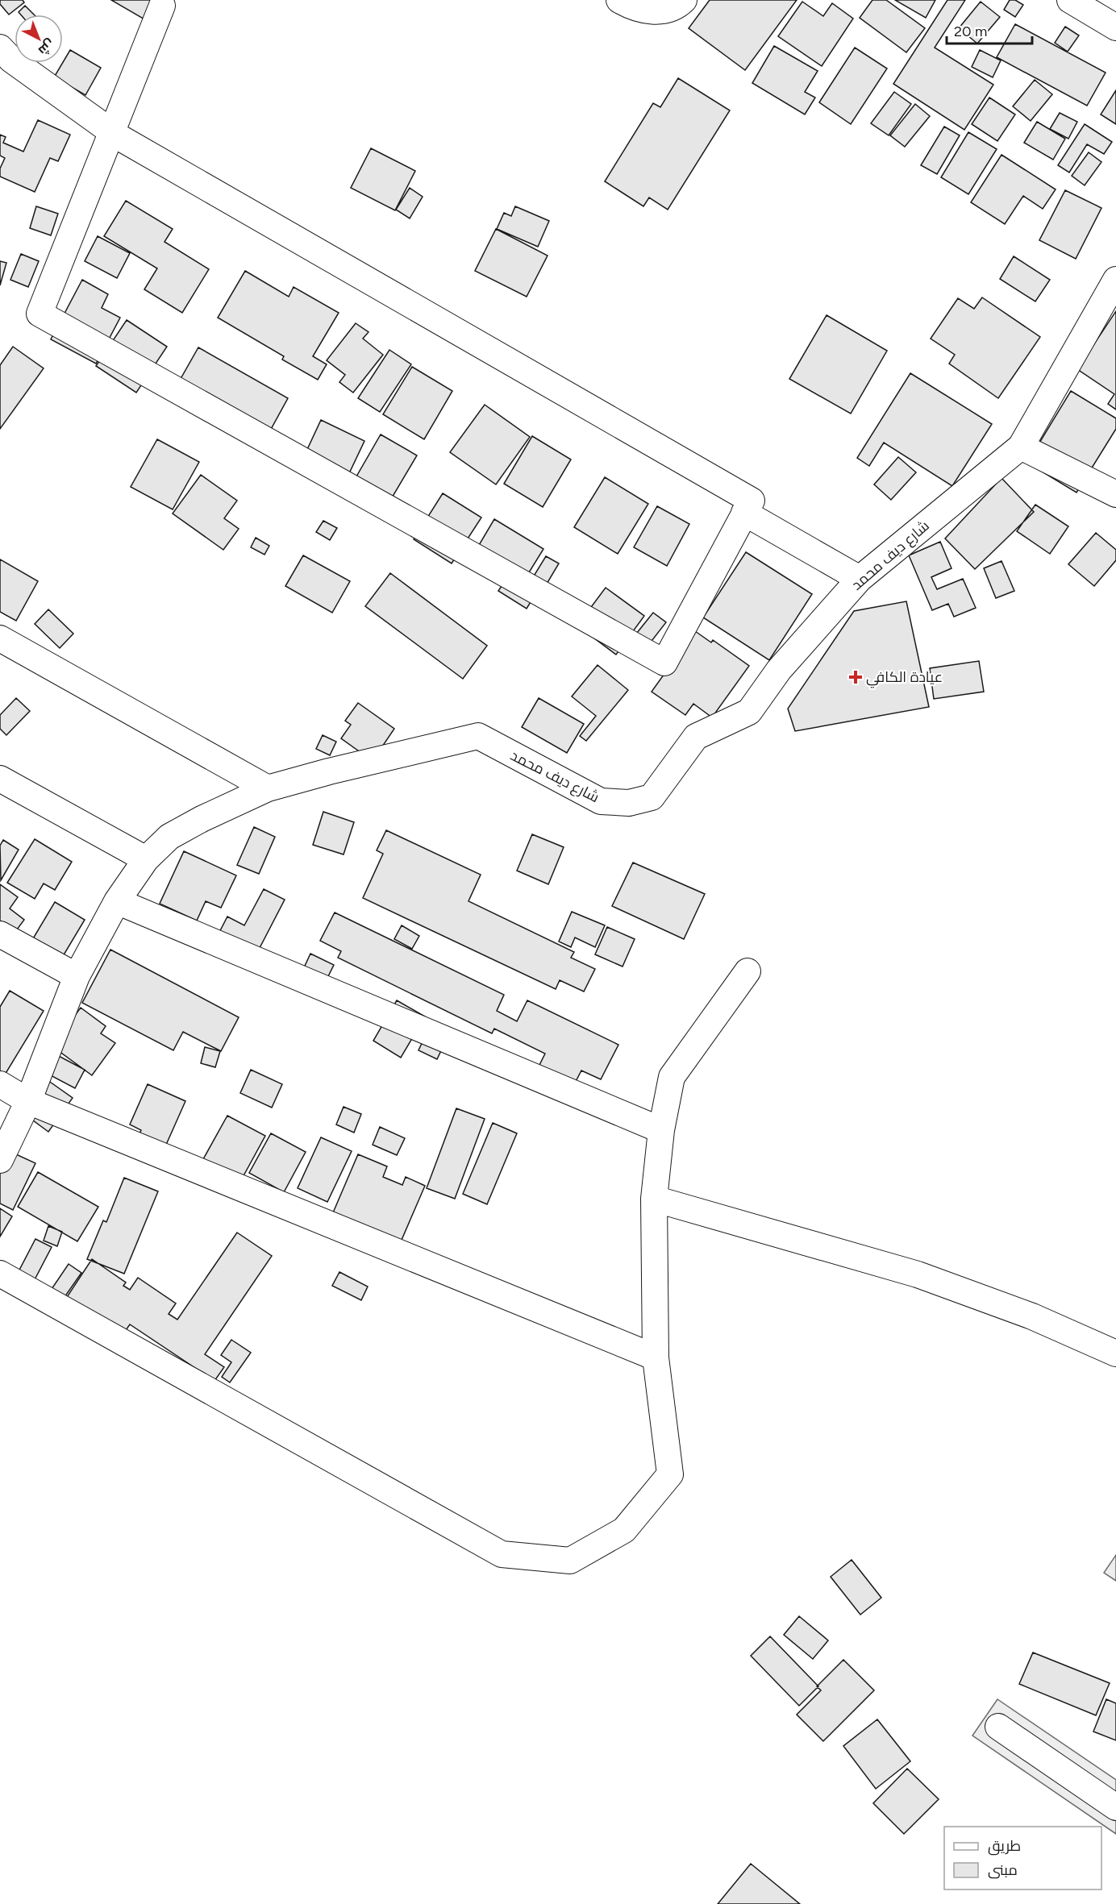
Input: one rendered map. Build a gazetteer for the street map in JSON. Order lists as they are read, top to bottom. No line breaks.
{"streets":{"street":["شارع ديف محمد"]},"places":{"health":["عيادة الكافي"]},"legend":["طريق","مبنى"],"scale_bar":"20 m","north":"bottom right"}
